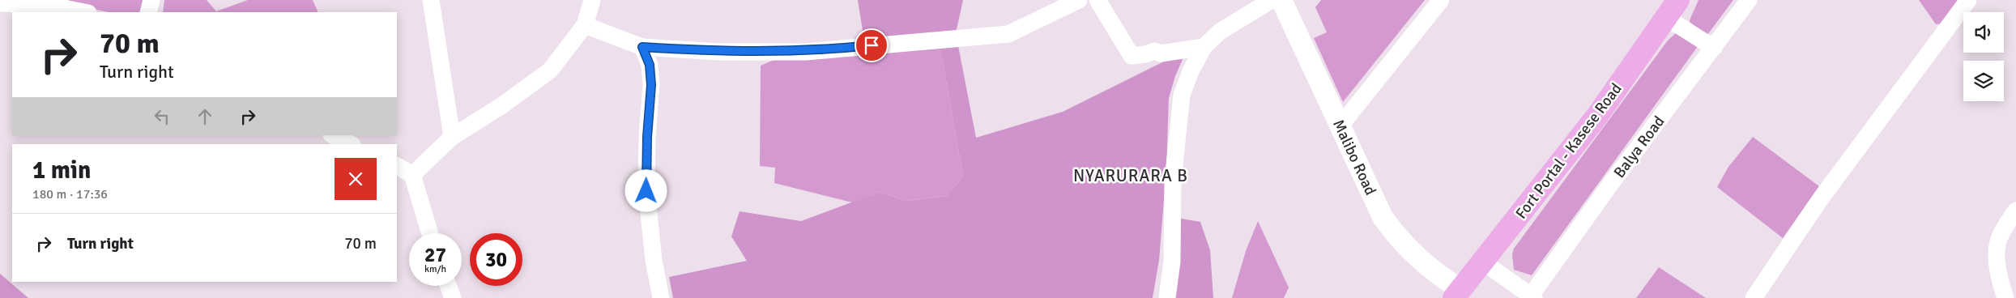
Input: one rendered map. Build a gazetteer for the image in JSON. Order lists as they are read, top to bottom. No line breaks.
{"streets":{"highway":["Fort Portal - Kasese Road"],"street":["Balya Road","Malibo Road"]},"crossings":[["Fort Portal - Kasese Road","Malibo Road"]],"districts":["NYARURARA B"],"page":{"turn":["70 m","Turn right"],"heading":["1 min","180 m · 17:36"],"list":[{"name":"Turn right","value":"70 m"}],"speed":"27 km/h","limit":"30"}}
